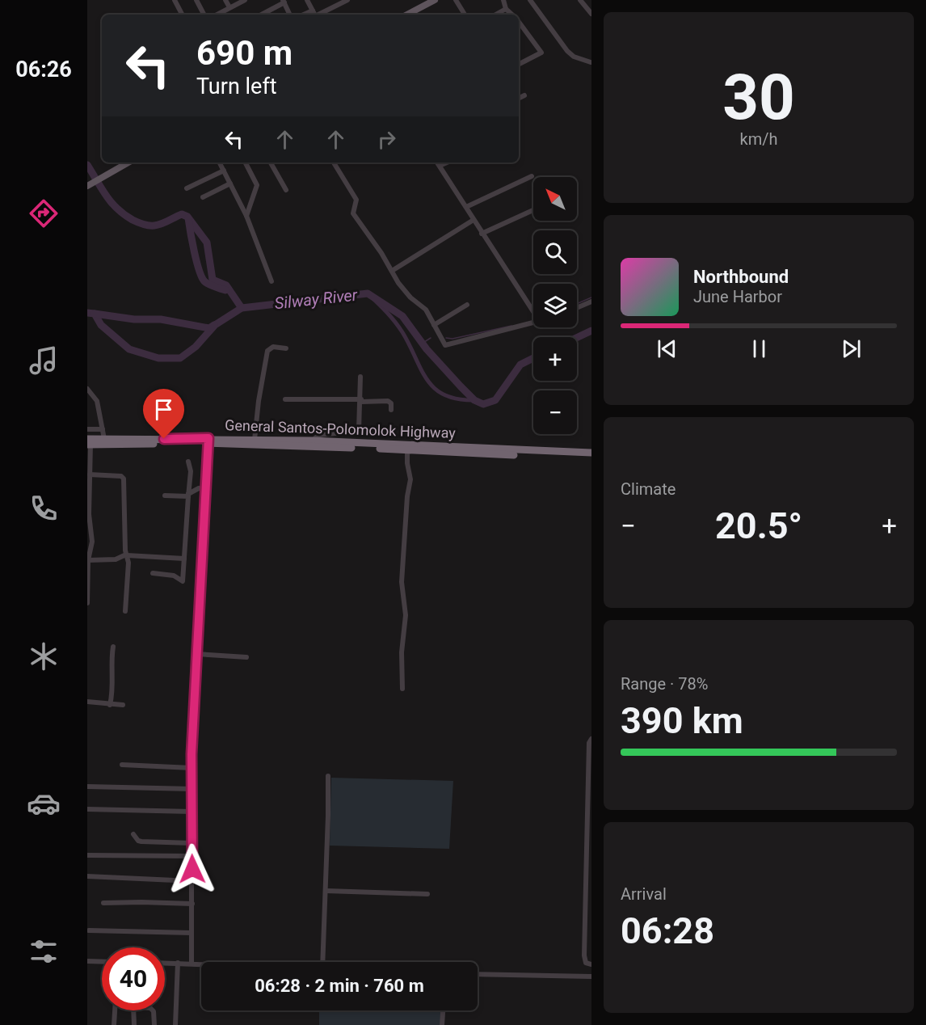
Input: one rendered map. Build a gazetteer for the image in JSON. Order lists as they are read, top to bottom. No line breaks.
{"streets":{"highway":["General Santos-Polomolok Highway"]},"water":["Silway River"],"north":"top left","page":{"tabs":"06:26","tile":[["30","km/h"],"Climate",["Range · 78%","390 km"],["Arrival","06:28"]],"turn":["690 m","Turn left"],"map_buttons":["+","−"],"song":["Northbound","June Harbor"],"heat":["−","20.5°","+"],"limit":"40","trip":"06:28 · 2 min · 760 m"}}
